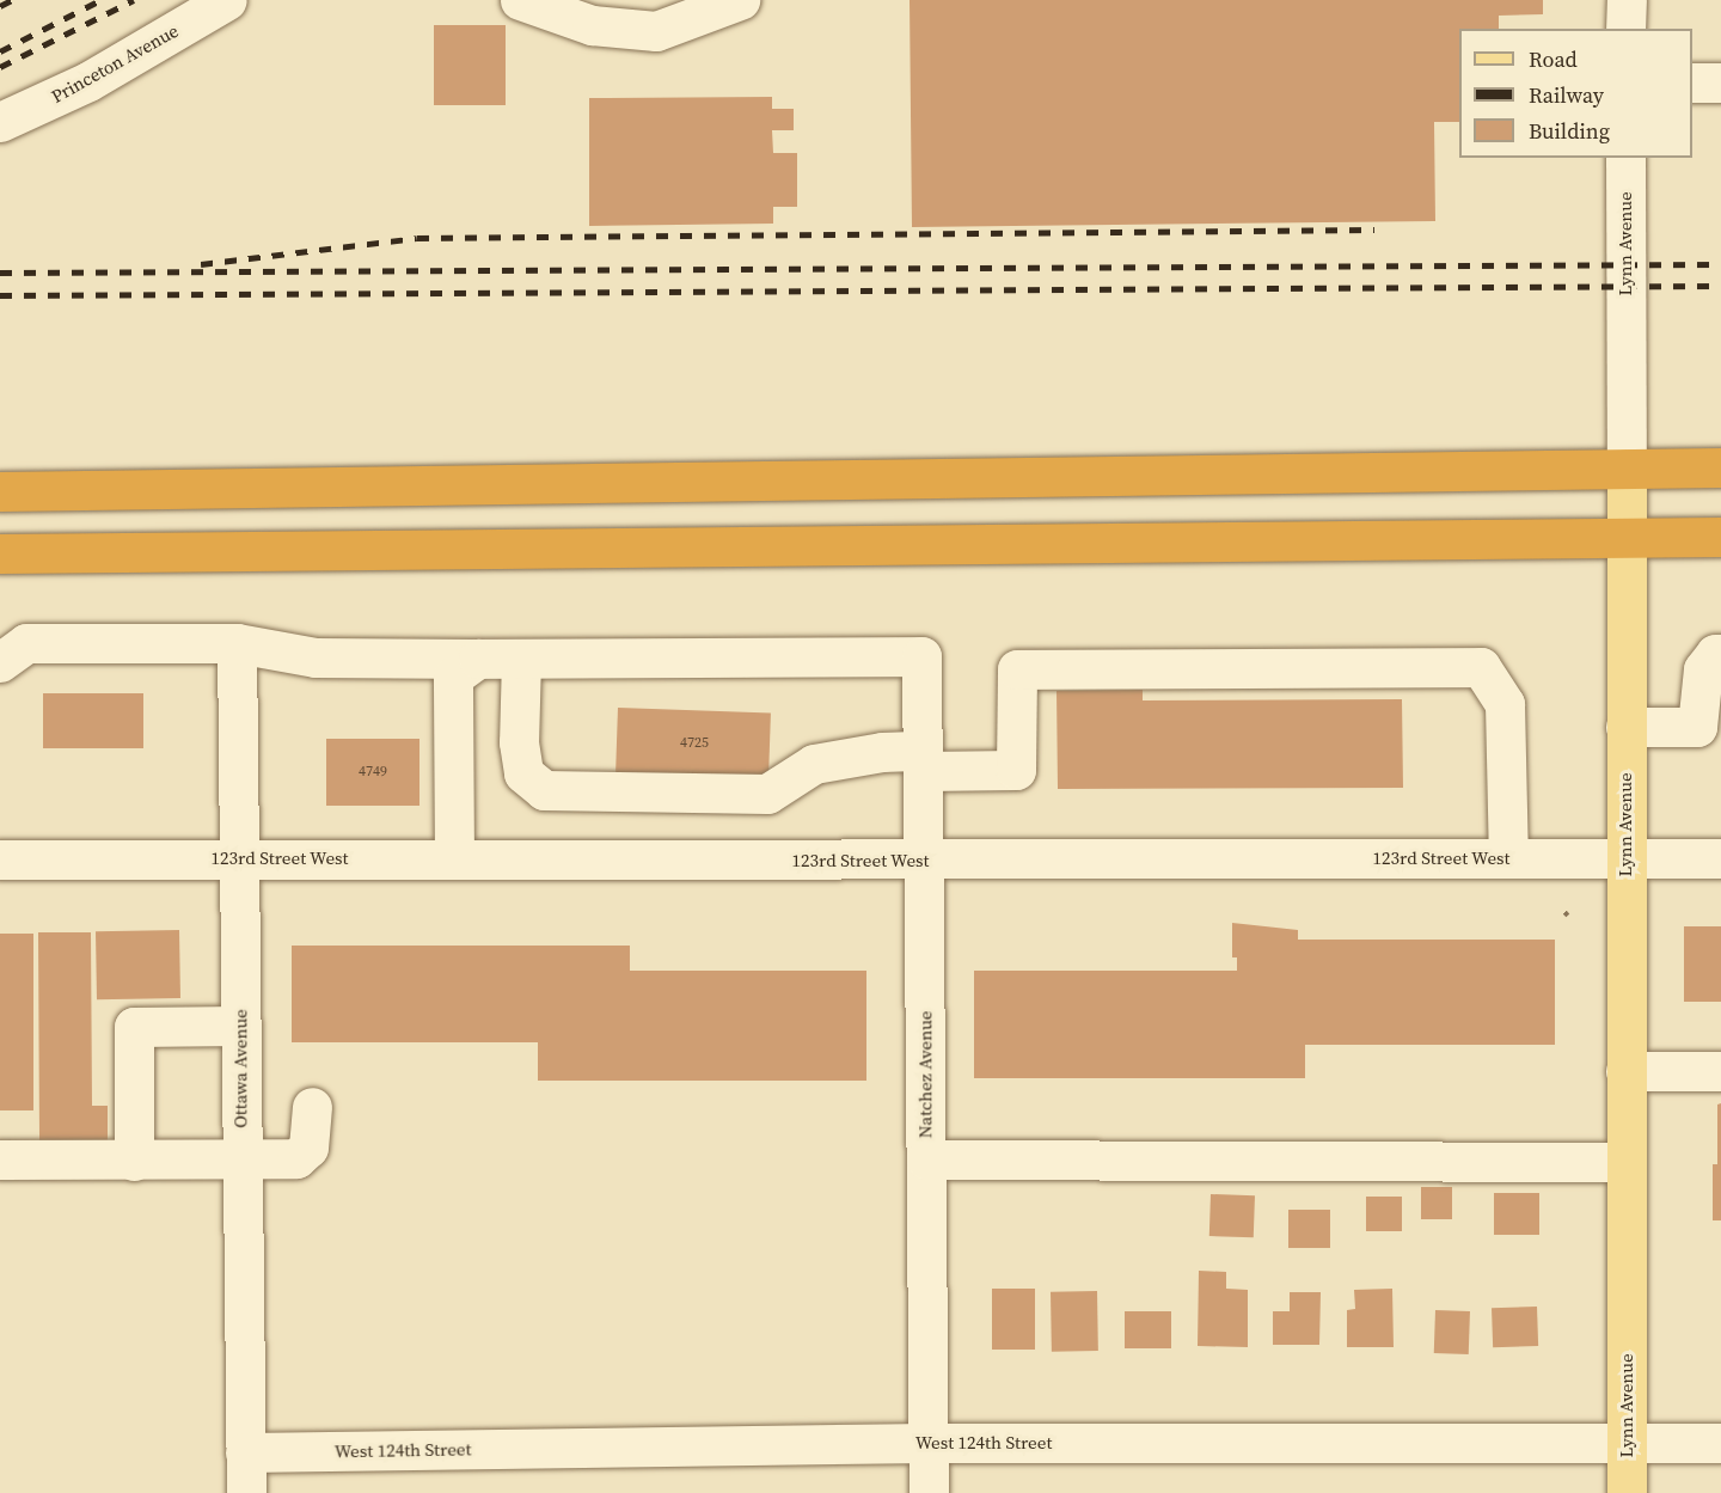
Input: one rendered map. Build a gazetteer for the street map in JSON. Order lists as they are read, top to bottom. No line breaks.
{"streets":{"main road":["Lynn Avenue"],"street":["Princeton Avenue","123rd Street West","Ottawa Avenue","Natchez Avenue","West 124th Street"]},"crossings":[["Lynn Avenue","123rd Street West"],["Lynn Avenue","West 124th Street"],["123rd Street West","Ottawa Avenue"],["123rd Street West","Natchez Avenue"],["Ottawa Avenue","West 124th Street"],["Natchez Avenue","West 124th Street"]],"house_numbers":["4725","4749"],"legend":["Road","Railway","Building"]}
